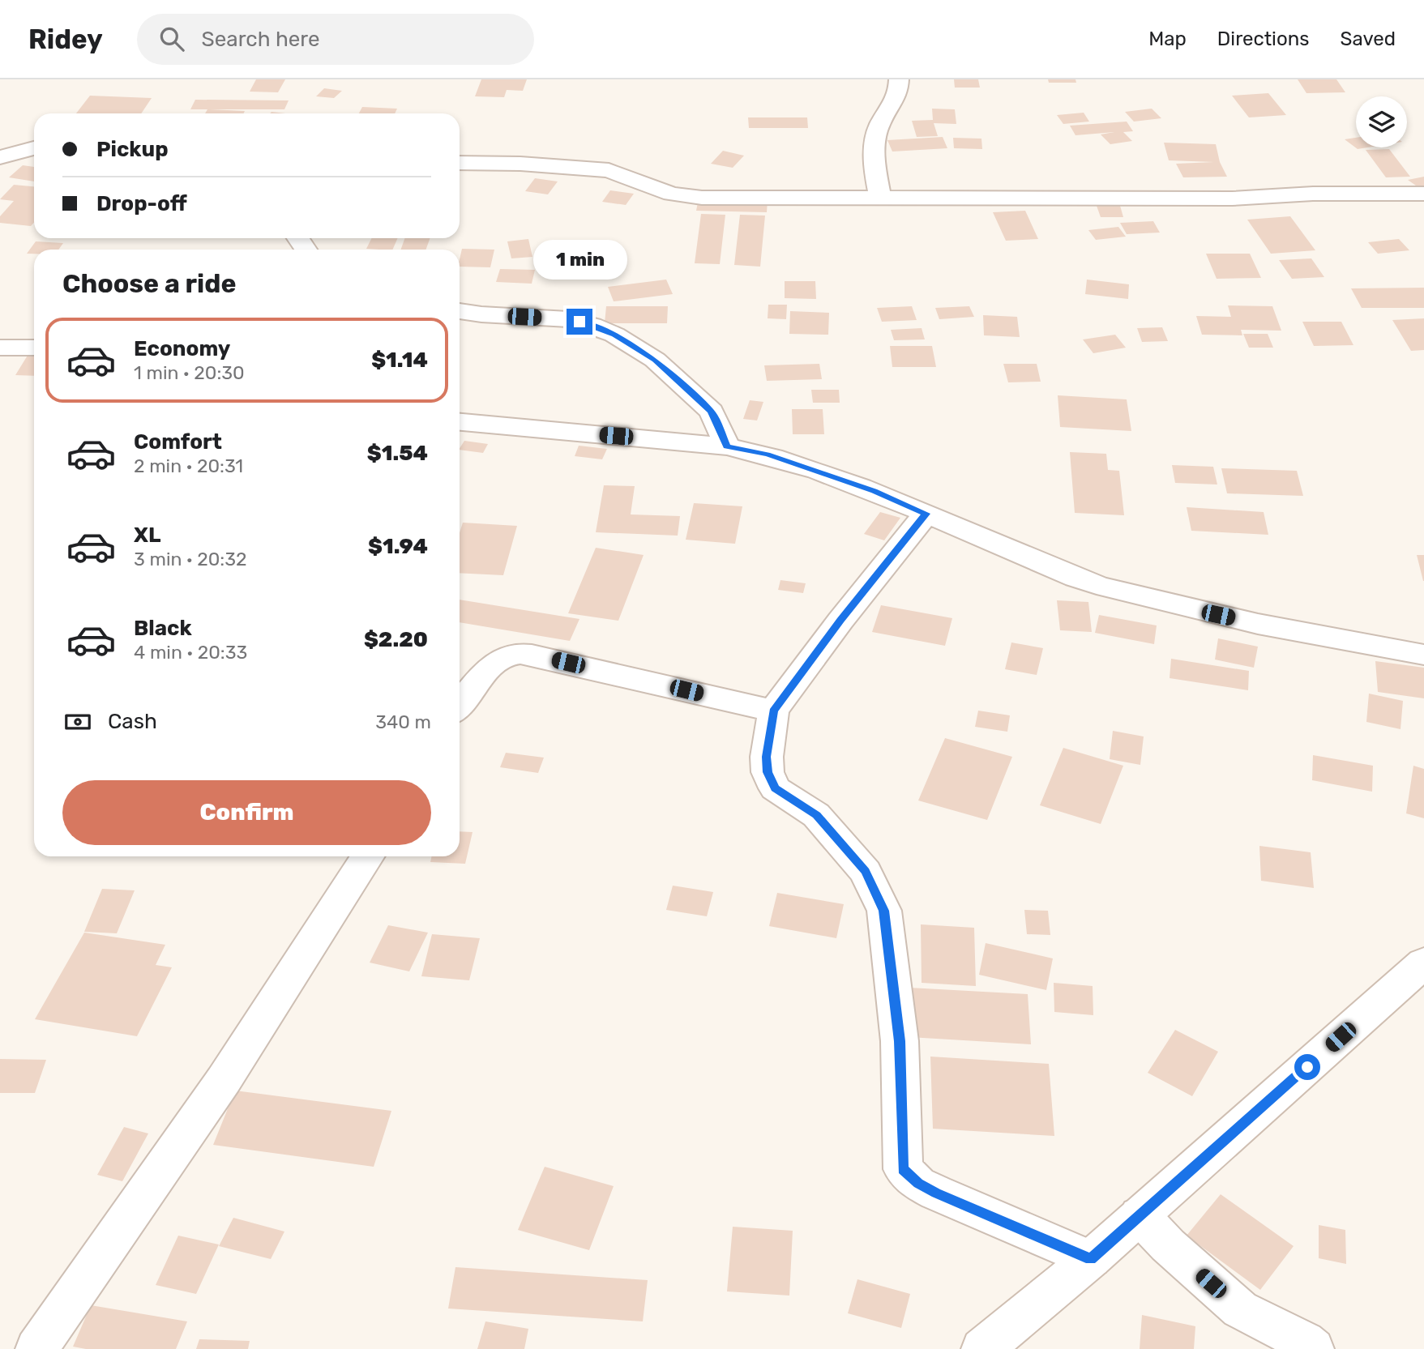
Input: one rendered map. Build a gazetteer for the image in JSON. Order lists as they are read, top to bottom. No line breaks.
{"page":{"header":"Ridey","search":"Search here","nav":["Map","Directions","Saved"],"banner":["Pickup","Drop-off"],"bubble":"1 min","heading":"Choose a ride","list":[{"name":"Economy","note":"1 min · 20:30","value":"$1.14"},{"name":"Comfort","note":"2 min · 20:31","value":"$1.54"},{"name":"XL","note":"3 min · 20:32","value":"$1.94"},{"name":"Black","note":"4 min · 20:33","value":"$2.20"}],"pay":["Cash","340 m"],"buttons":"Confirm"}}
